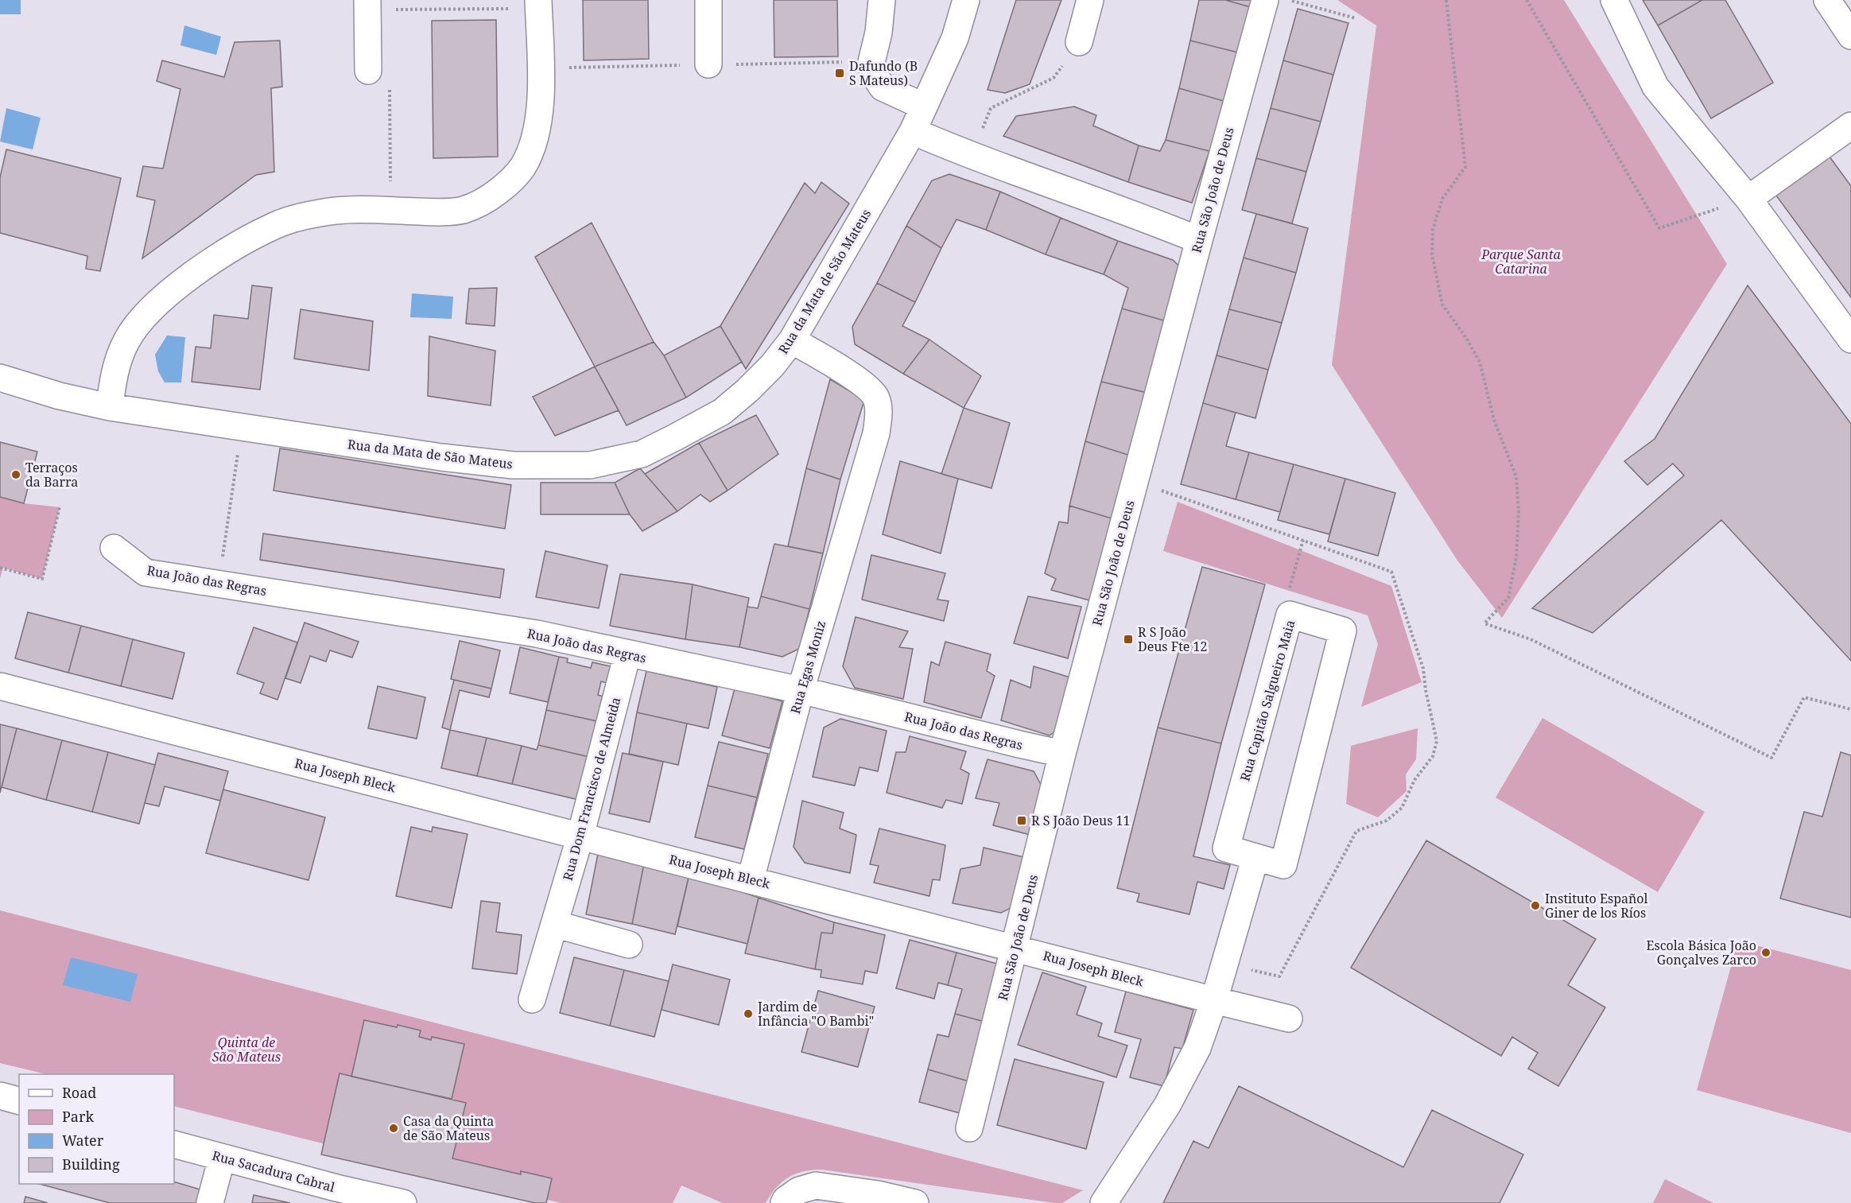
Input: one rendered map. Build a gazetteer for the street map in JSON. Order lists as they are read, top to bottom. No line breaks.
{"streets":{"street":["Rua São João de Deus","Rua da Mata de São Mateus","Rua João das Regras","Rua Egas Moniz","Rua Capitão Salgueiro Maia","Rua Joseph Bleck","Rua Dom Francisco de Almeida","Rua Sacadura Cabral"]},"crossings":[["Rua São João de Deus","Rua João das Regras"],["Rua São João de Deus","Rua Joseph Bleck"],["Rua da Mata de São Mateus","Rua Egas Moniz"],["Rua João das Regras","Rua Egas Moniz"],["Rua João das Regras","Rua Dom Francisco de Almeida"],["Rua Egas Moniz","Rua Joseph Bleck"],["Rua Joseph Bleck","Rua Dom Francisco de Almeida"]],"parks":["Parque Santa Catarina","Quinta de São Mateus"],"places":{"transit":["Dafundo (B S Mateus)","R S João Deus Fte 12","R S João Deus 11"],"other":["Terraços da Barra","Instituto Español Giner de los Ríos","Escola Básica João Gonçalves Zarco","Jardim de Infância \"O Bambi\"","Casa da Quinta de São Mateus"]},"legend":["Road","Park","Water","Building"]}
